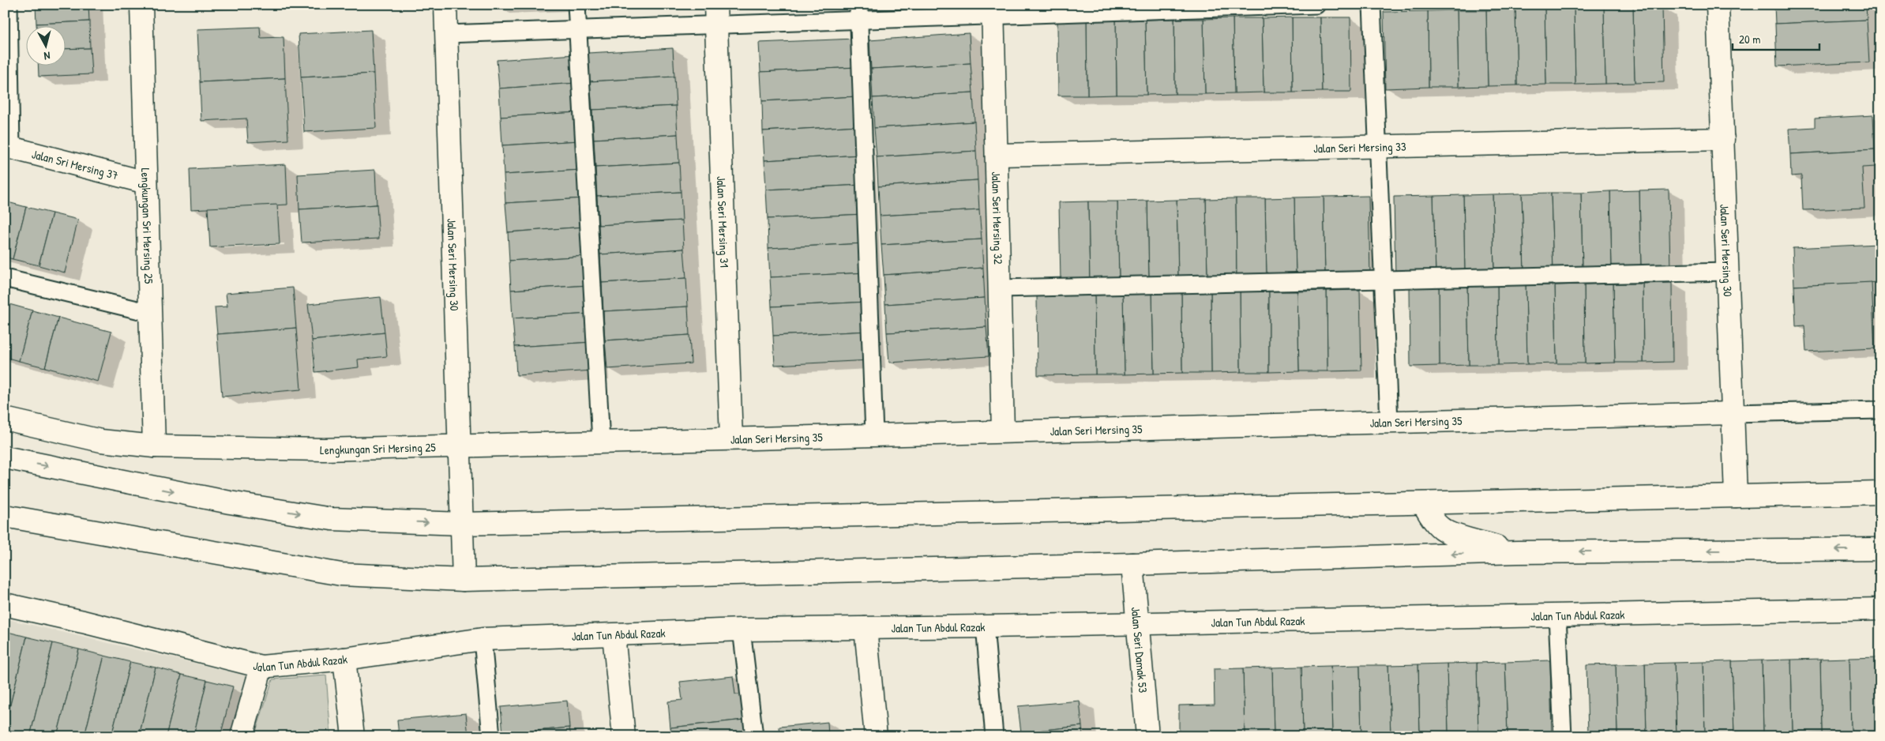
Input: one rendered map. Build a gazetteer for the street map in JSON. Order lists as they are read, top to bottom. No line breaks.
{"streets":{"street":["Jalan Seri Mersing 33","Jalan Sri Mersing 37","Jalan Seri Mersing 32","Jalan Seri Mersing 31","Lengkungan Sri Mersing 25","Jalan Seri Mersing 30","Jalan Seri Mersing 35","Jalan Tun Abdul Razak","Jalan Seri Damak 53"]},"crossings":[["Jalan Seri Mersing 33","Jalan Seri Mersing 32"],["Jalan Seri Mersing 33","Jalan Seri Mersing 30"],["Jalan Sri Mersing 37","Lengkungan Sri Mersing 25"],["Jalan Seri Mersing 32","Jalan Seri Mersing 35"],["Jalan Seri Mersing 31","Jalan Seri Mersing 35"],["Lengkungan Sri Mersing 25","Jalan Seri Mersing 30"],["Lengkungan Sri Mersing 25","Jalan Seri Mersing 35"],["Jalan Seri Mersing 30","Jalan Seri Mersing 35"],["Jalan Tun Abdul Razak","Jalan Seri Damak 53"]],"scale_bar":"20 m","north":"bottom"}
